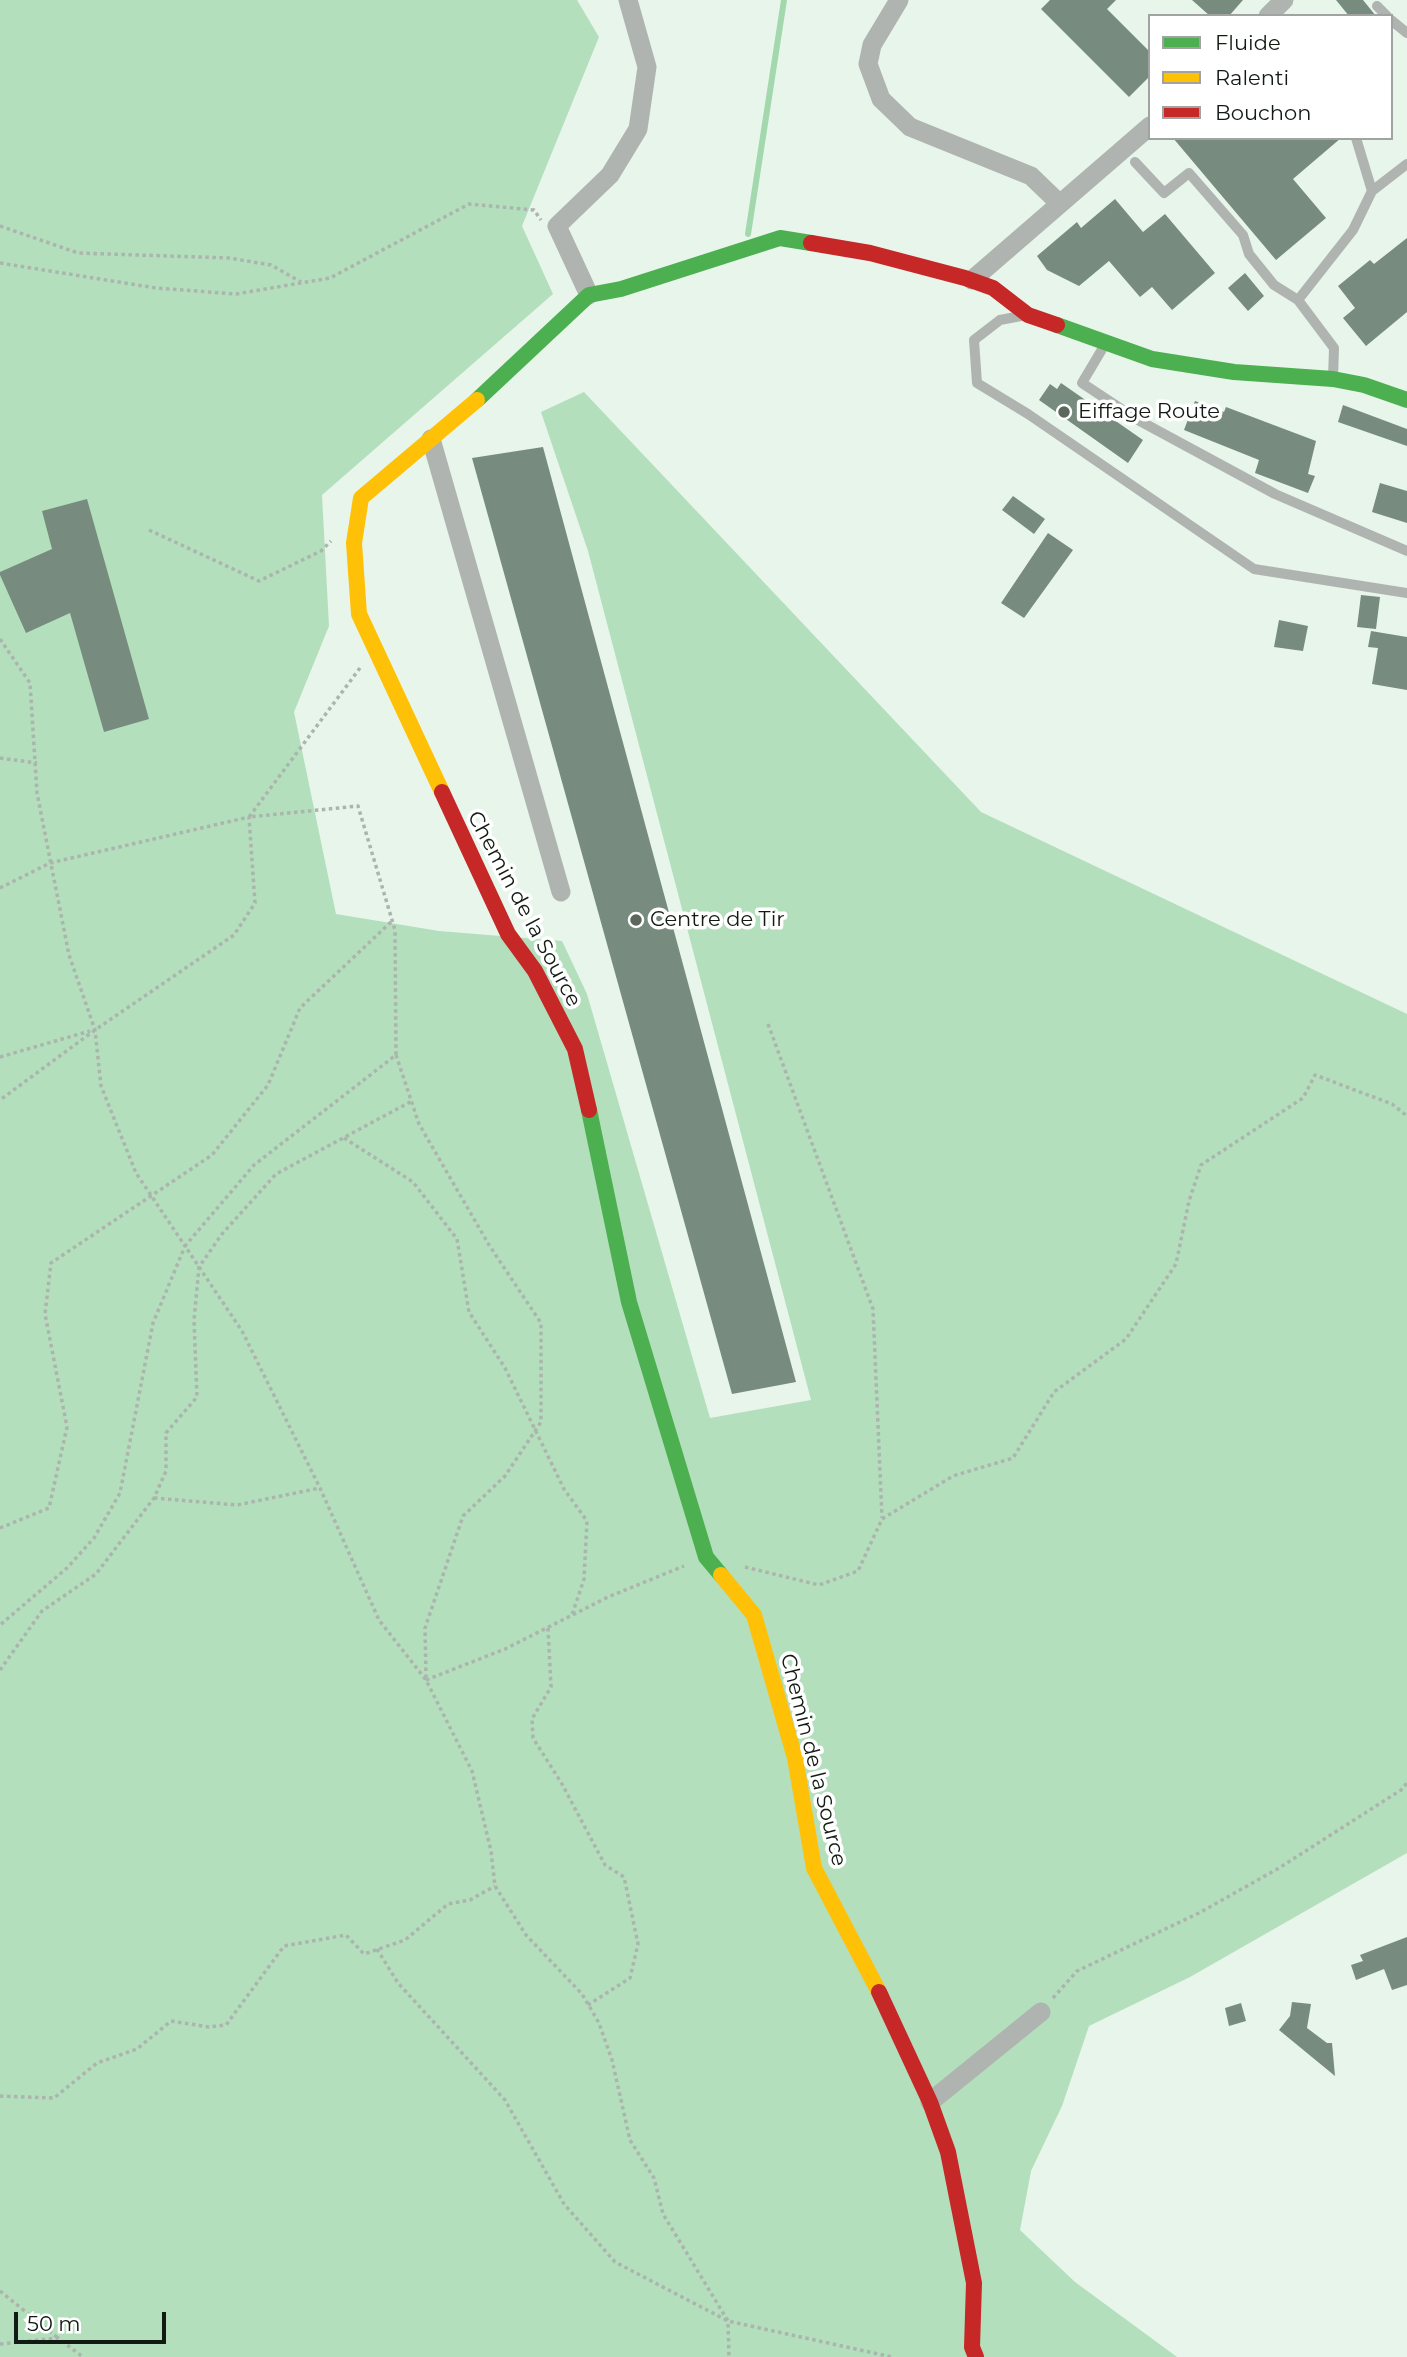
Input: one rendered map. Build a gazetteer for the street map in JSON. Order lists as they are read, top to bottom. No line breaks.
{"streets":{"street":["Chemin de la Source"]},"places":["Eiffage Route","Centre de Tir"],"legend":["Fluide","Ralenti","Bouchon"],"scale_bar":"50 m"}
